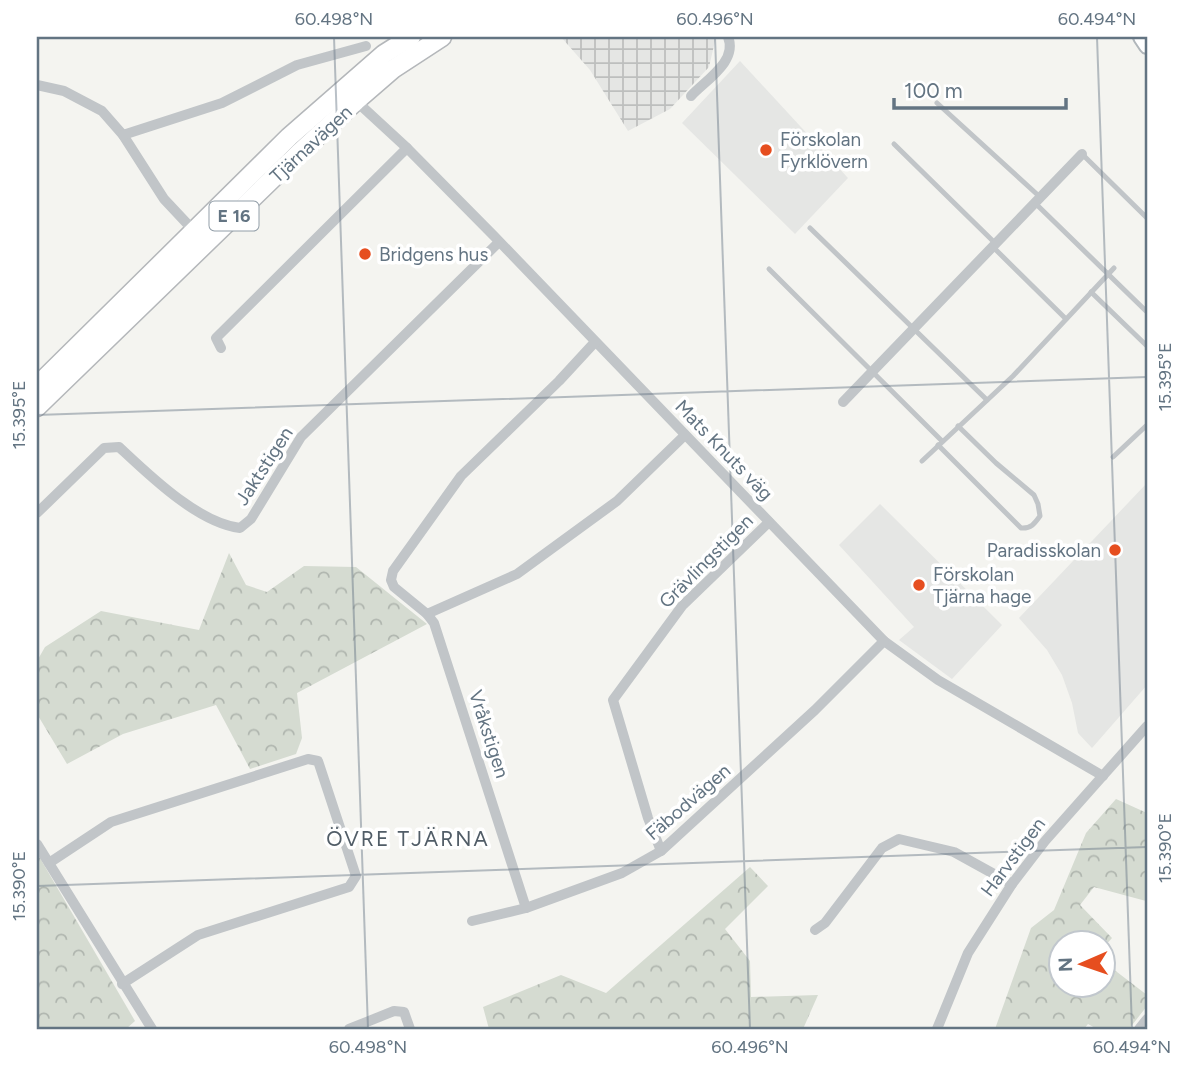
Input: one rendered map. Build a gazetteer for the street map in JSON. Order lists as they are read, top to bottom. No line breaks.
{"streets":{"highway":["Tjärnavägen","E 16"],"street":["Mats Knuts väg","Jaktstigen","Grävlingstigen","Vråkstigen","Fäbodvägen","Harvstigen"]},"crossings":[["Tjärnavägen","Mats Knuts väg"],["Mats Knuts väg","Jaktstigen"],["Mats Knuts väg","Grävlingstigen"],["Mats Knuts väg","Vråkstigen"],["Mats Knuts väg","Fäbodvägen"],["Mats Knuts väg","Harvstigen"],["Grävlingstigen","Fäbodvägen"],["Vråkstigen","Fäbodvägen"]],"districts":["ÖVRE TJÄRNA"],"places":["Förskolan Fyrklövern","Bridgens hus","Paradisskolan","Förskolan Tjärna hage"],"scale_bar":"100 m","north":"left","coordinates":["60.498°N","60.496°N","60.494°N","15.395°E","15.390°E"]}
